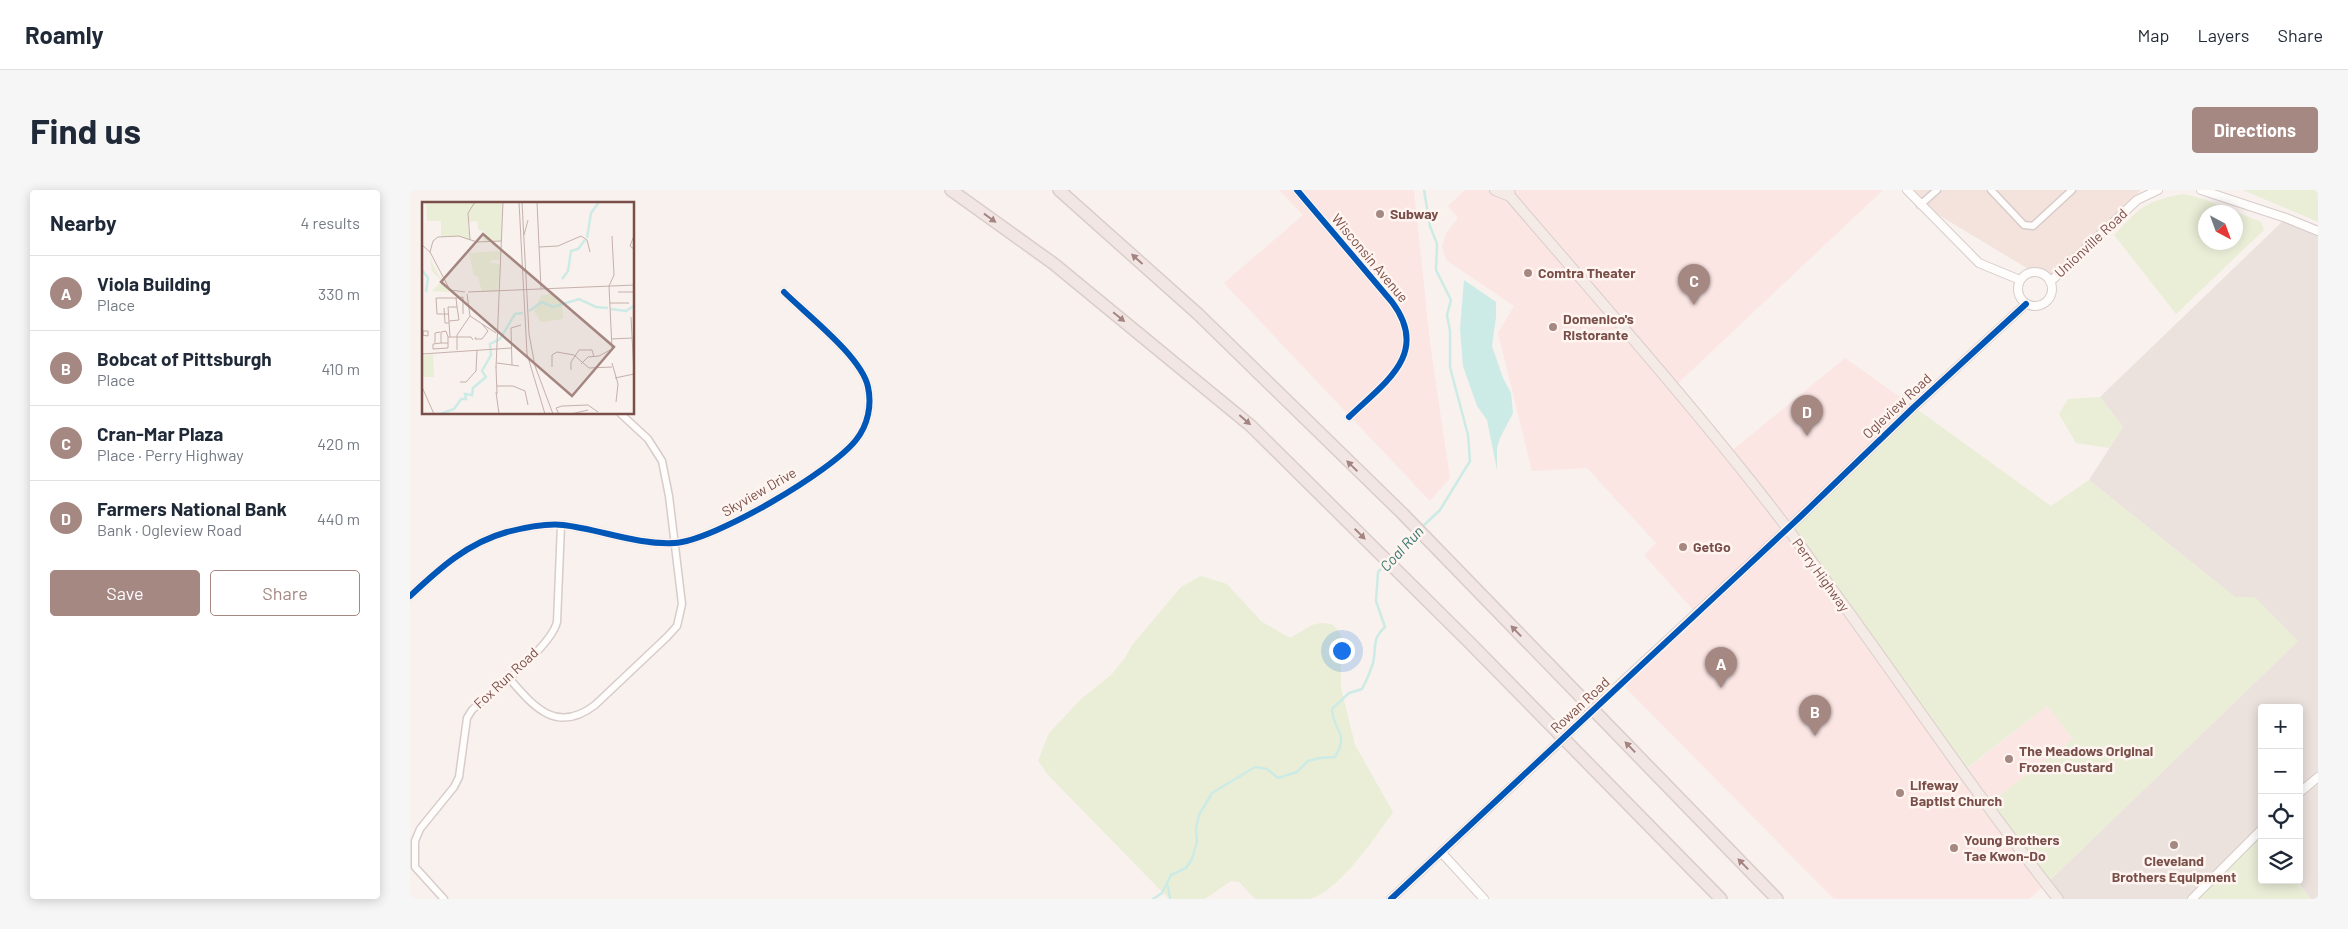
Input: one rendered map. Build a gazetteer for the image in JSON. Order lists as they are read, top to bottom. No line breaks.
{"streets":{"main road":["Perry Highway"],"street":["Unionville Road","Wisconsin Avenue","Ogleview Road","Skyview Drive","Fox Run Road","Rowan Road"]},"crossings":[["Unionville Road","Ogleview Road"],["Ogleview Road","Perry Highway"],["Ogleview Road","Rowan Road"],["Skyview Drive","Fox Run Road"],["Perry Highway","Rowan Road"]],"water":["Coal Run"],"places":["Subway","Comtra Theater","Domenico's Ristorante","GetGo","The Meadows Original Frozen Custard","Lifeway Baptist Church","Cleveland Brothers Equipment","Young Brothers Tae Kwon-Do"],"north":"bottom right","page":{"header":"Roamly","nav":["Map","Layers","Share"],"buttons":["Directions",["Save","Share"]],"title":"Find us","heading":["Nearby","4 results"],"list":[{"mark":"A","name":"Viola Building","note":"Place","value":"330 m"},{"mark":"B","name":"Bobcat of Pittsburgh","note":"Place","value":"410 m"},{"mark":"C","name":"Cran-Mar Plaza","note":"Place · Perry Highway","value":"420 m"},{"mark":"D","name":"Farmers National Bank","note":"Bank · Ogleview Road","value":"440 m"}],"pins":["C","D","A","B"],"map_buttons":["+","−"]}}
